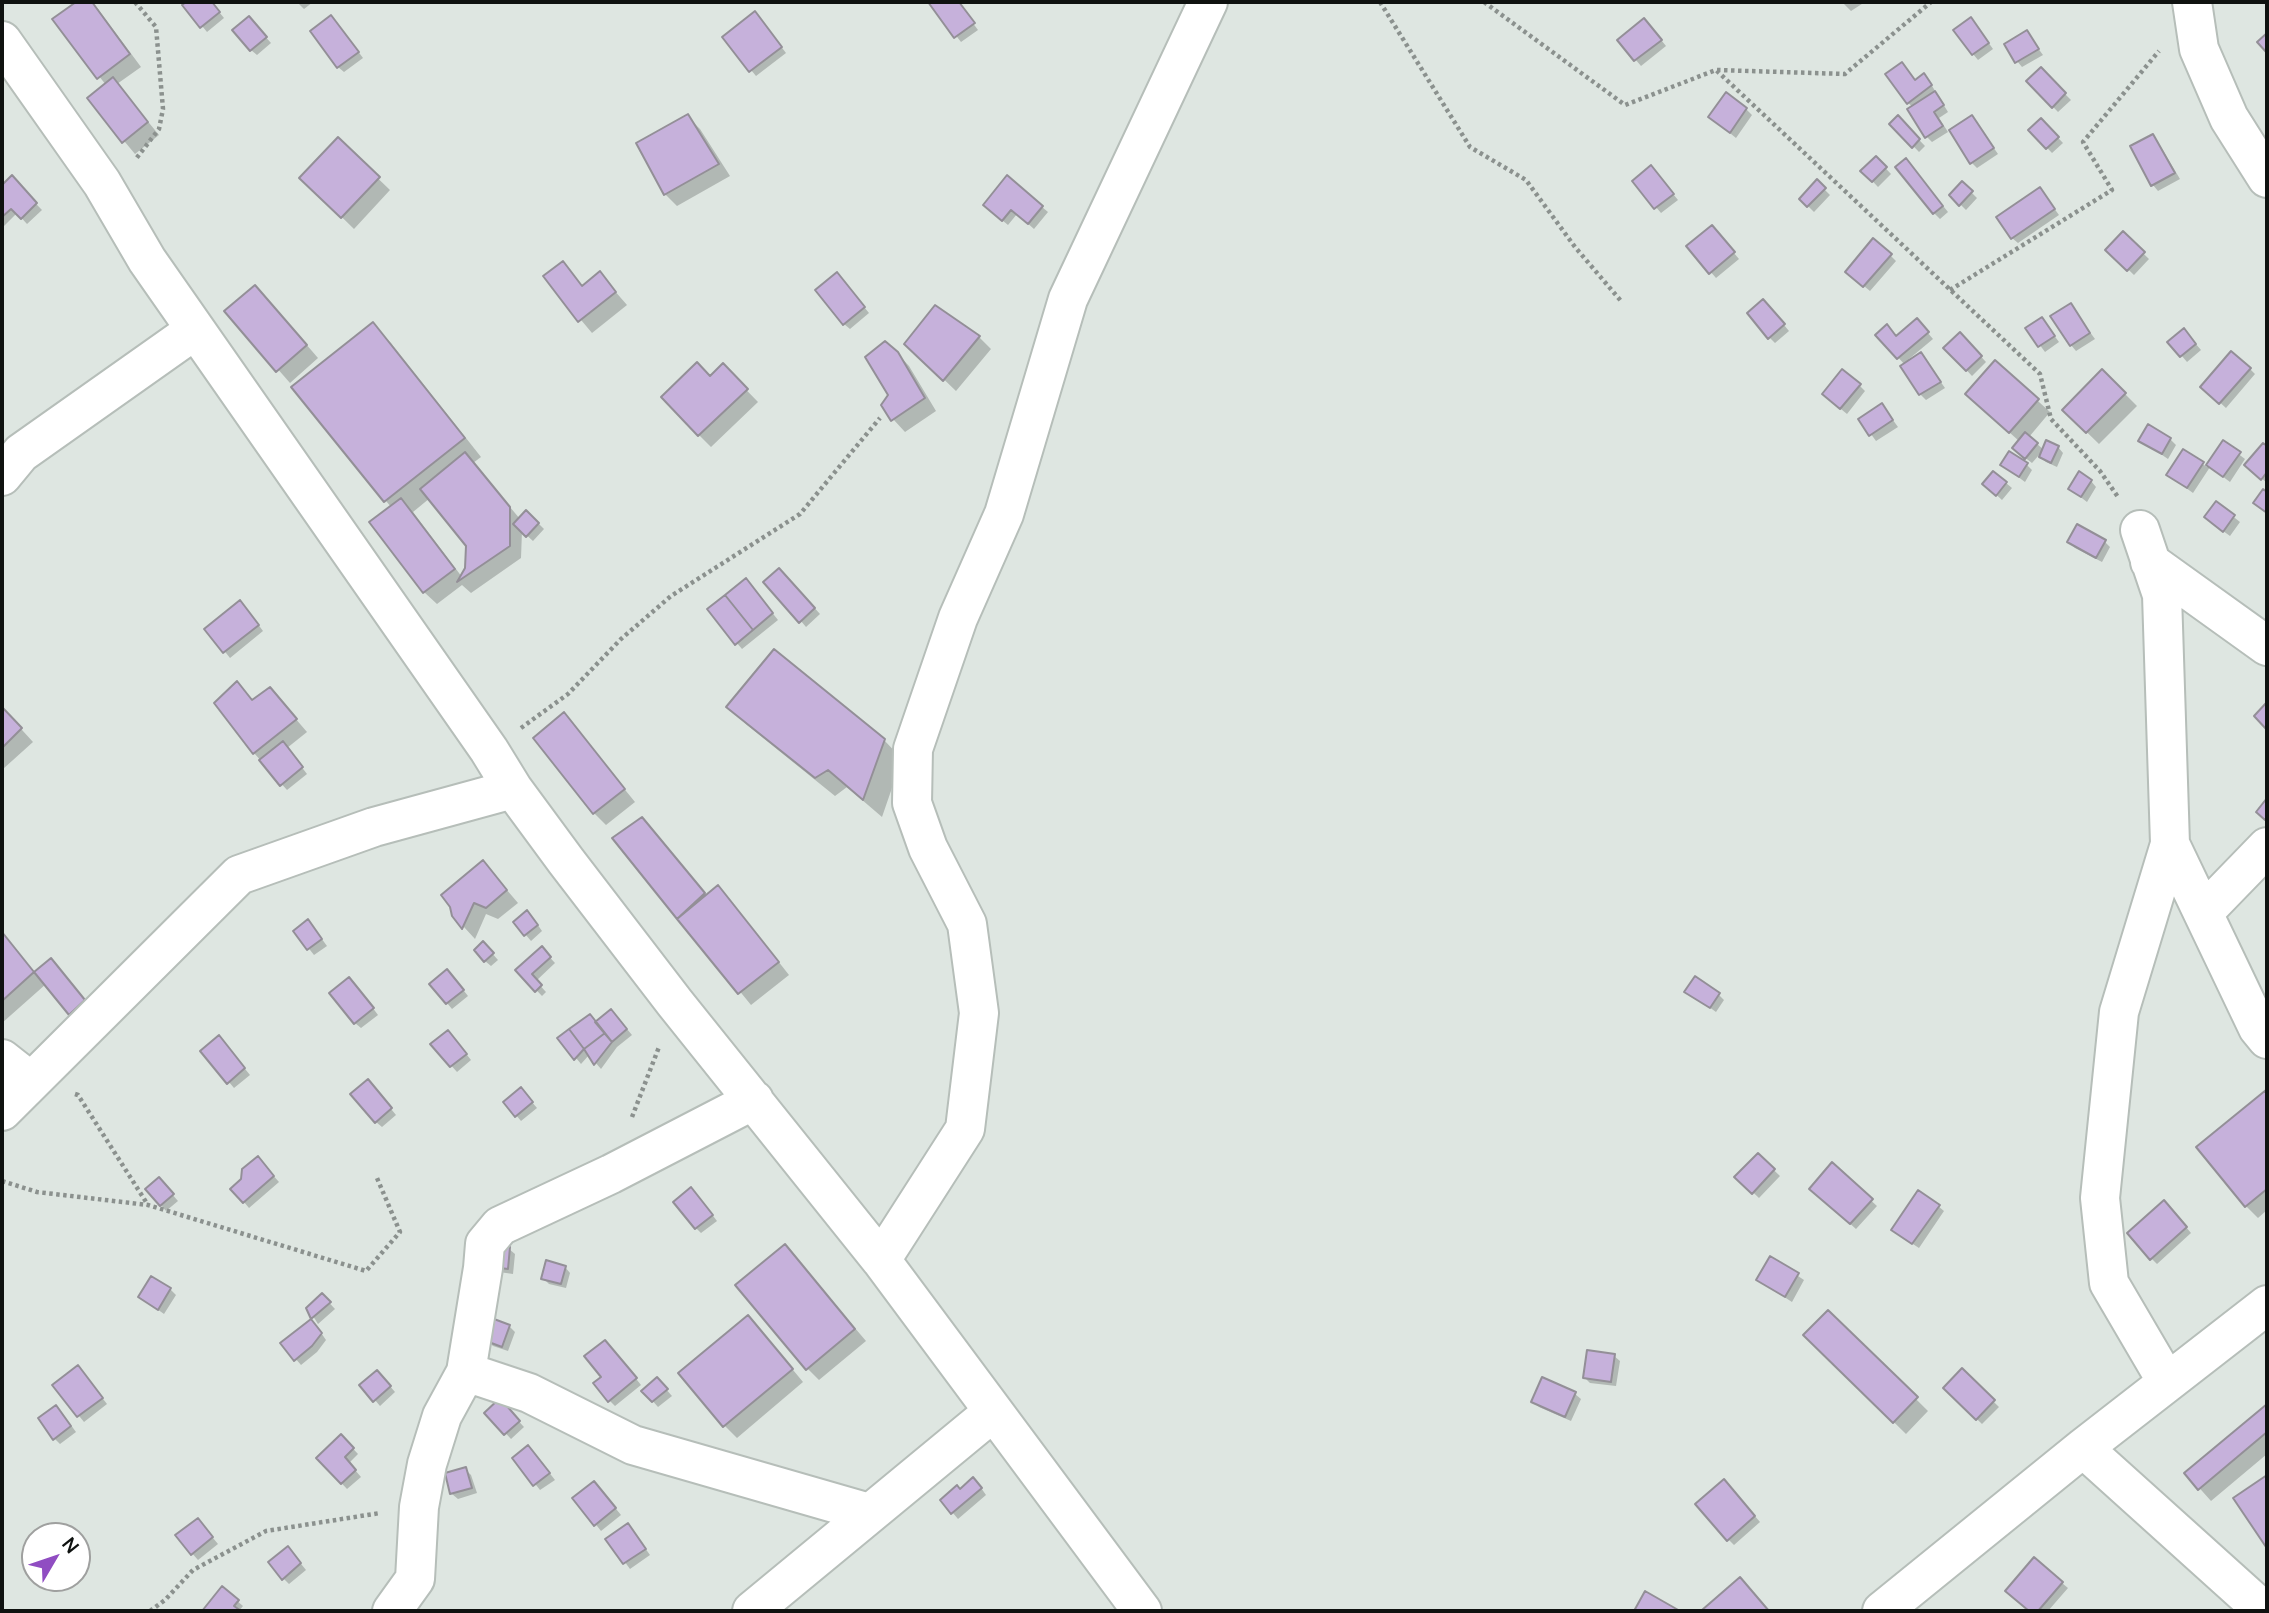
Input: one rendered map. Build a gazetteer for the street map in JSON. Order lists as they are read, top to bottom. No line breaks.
{"north":"top right"}
